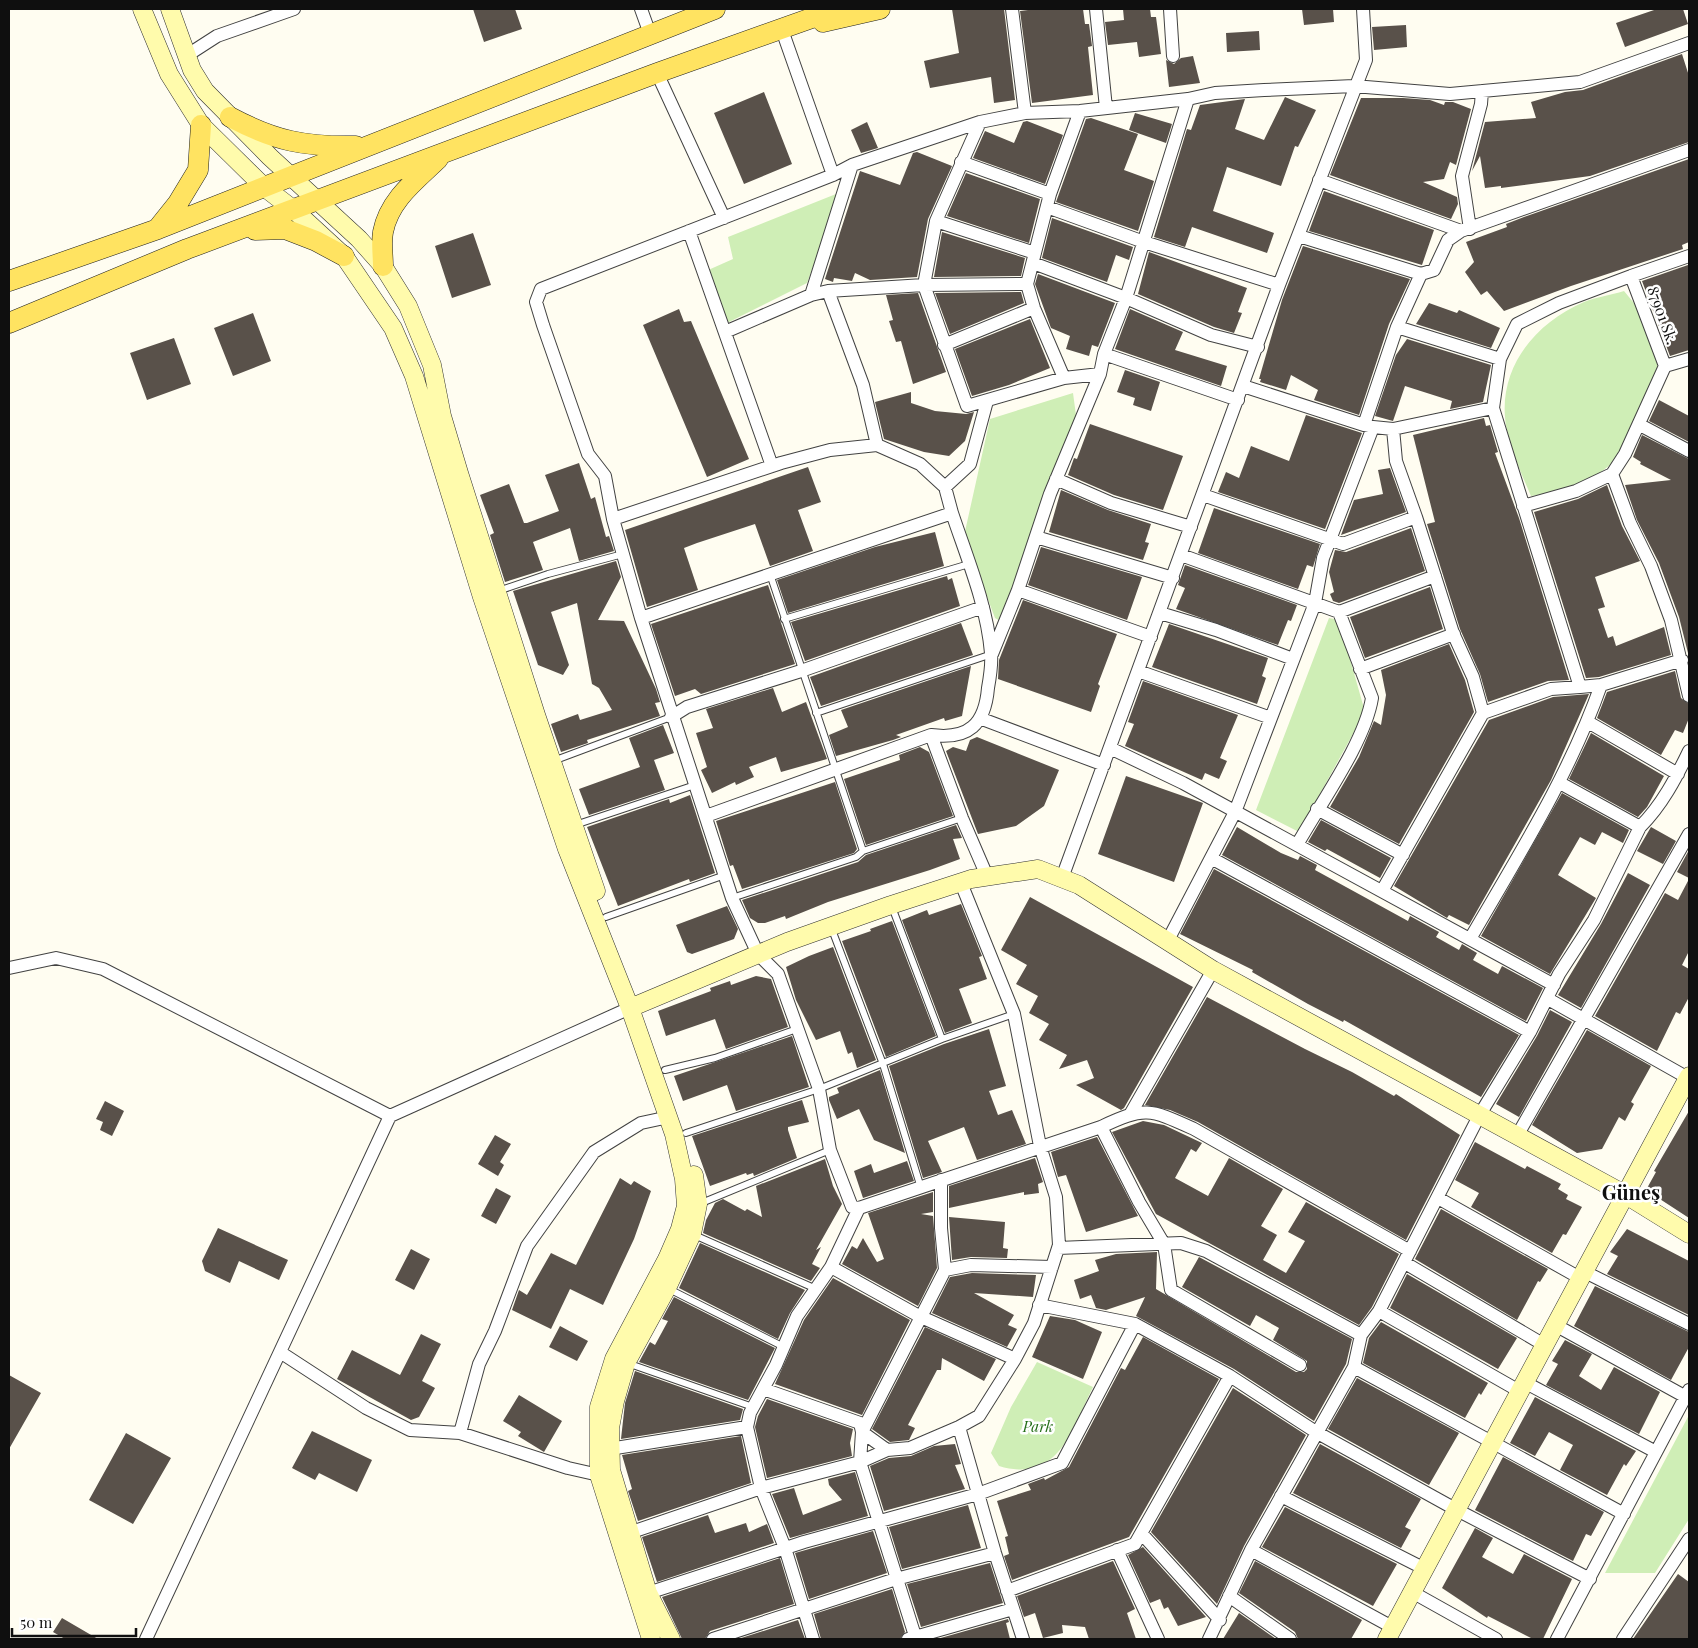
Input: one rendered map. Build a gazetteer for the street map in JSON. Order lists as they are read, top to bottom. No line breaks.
{"streets":{"street":["87901 Sk."]},"districts":["Güneş"],"parks":["Park"],"scale_bar":"50 m"}
